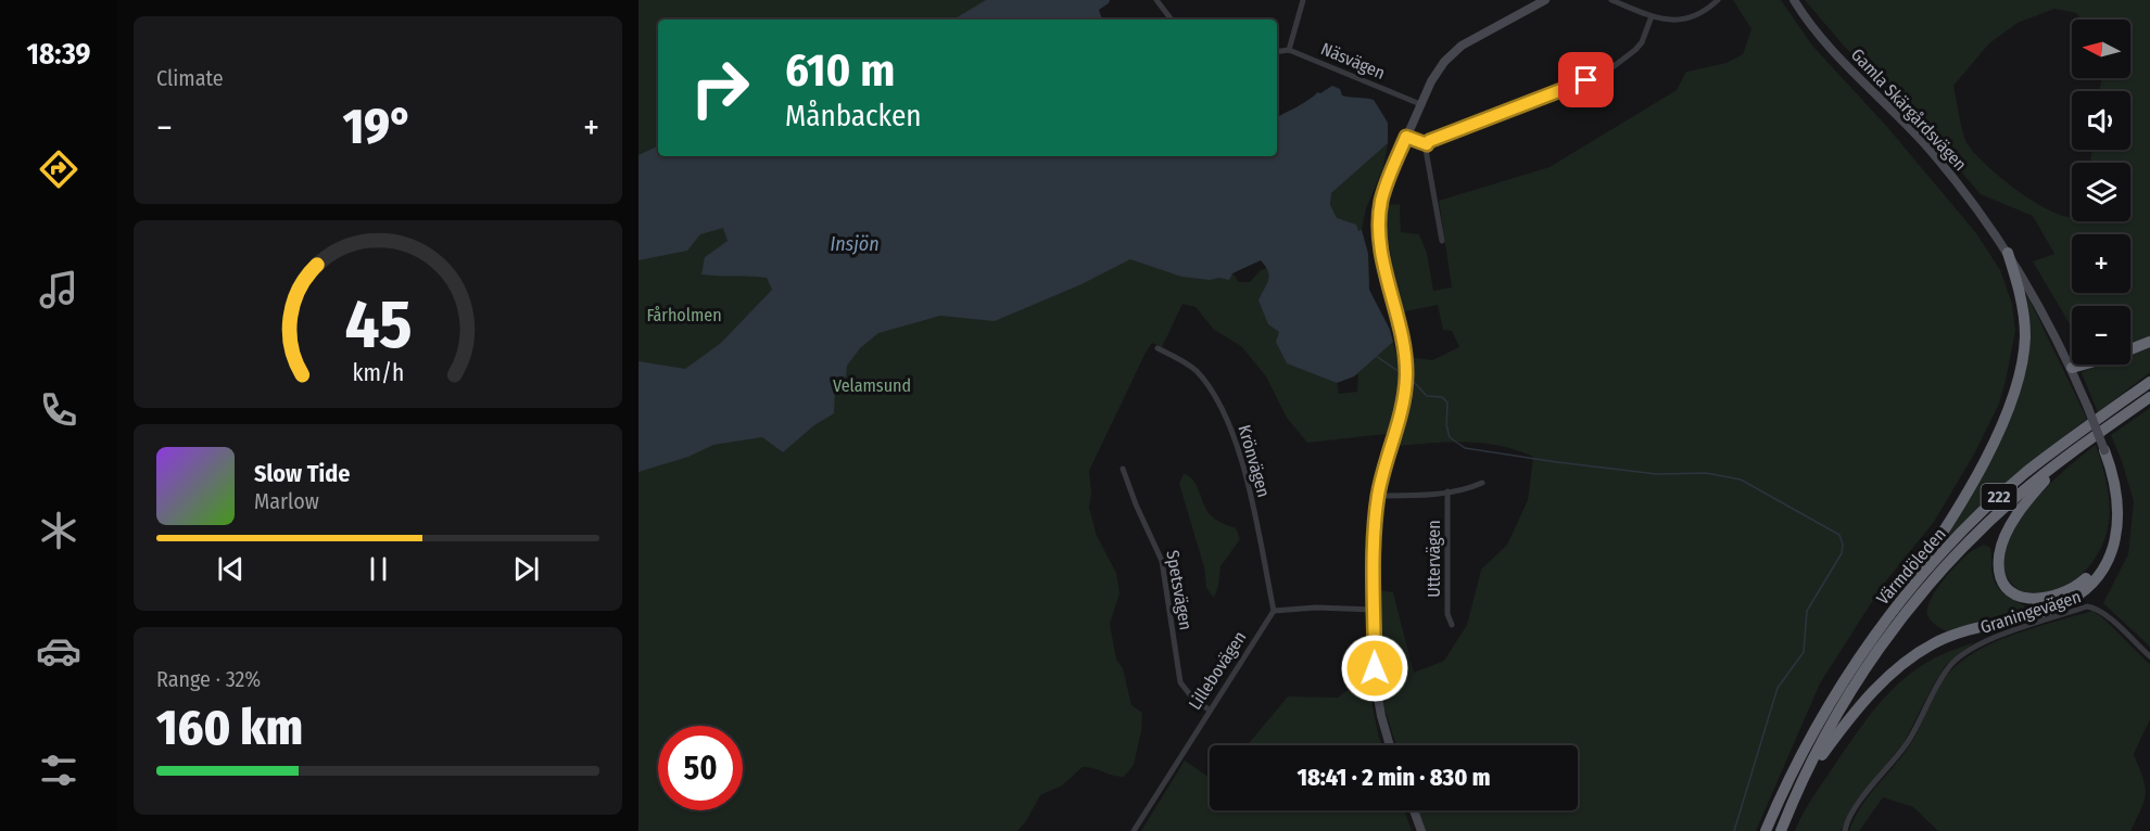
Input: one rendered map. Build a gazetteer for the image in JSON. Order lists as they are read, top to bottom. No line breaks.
{"streets":{"highway":["222","Värmdöleden"],"main road":["Gamla Skärgårdsvägen"],"street":["Näsvägen","Krönvägen","Uttervägen","Spetsvägen","Graningevägen","Lillebovägen"]},"crossings":[["Krönvägen","Lillebovägen"],["Spetsvägen","Lillebovägen"]],"water":["Insjön"],"parks":["Fårholmen","Velamsund"],"north":"left","page":{"tabs":"18:39","tile":["Climate",["Range · 32%","160 km"]],"map_buttons":["+","−"],"turn":["610 m","Månbacken"],"heat":["−","19°","+"],"song":["Slow Tide","Marlow"],"limit":"50","trip":"18:41 · 2 min · 830 m","gauge":["45","km/h"]}}
